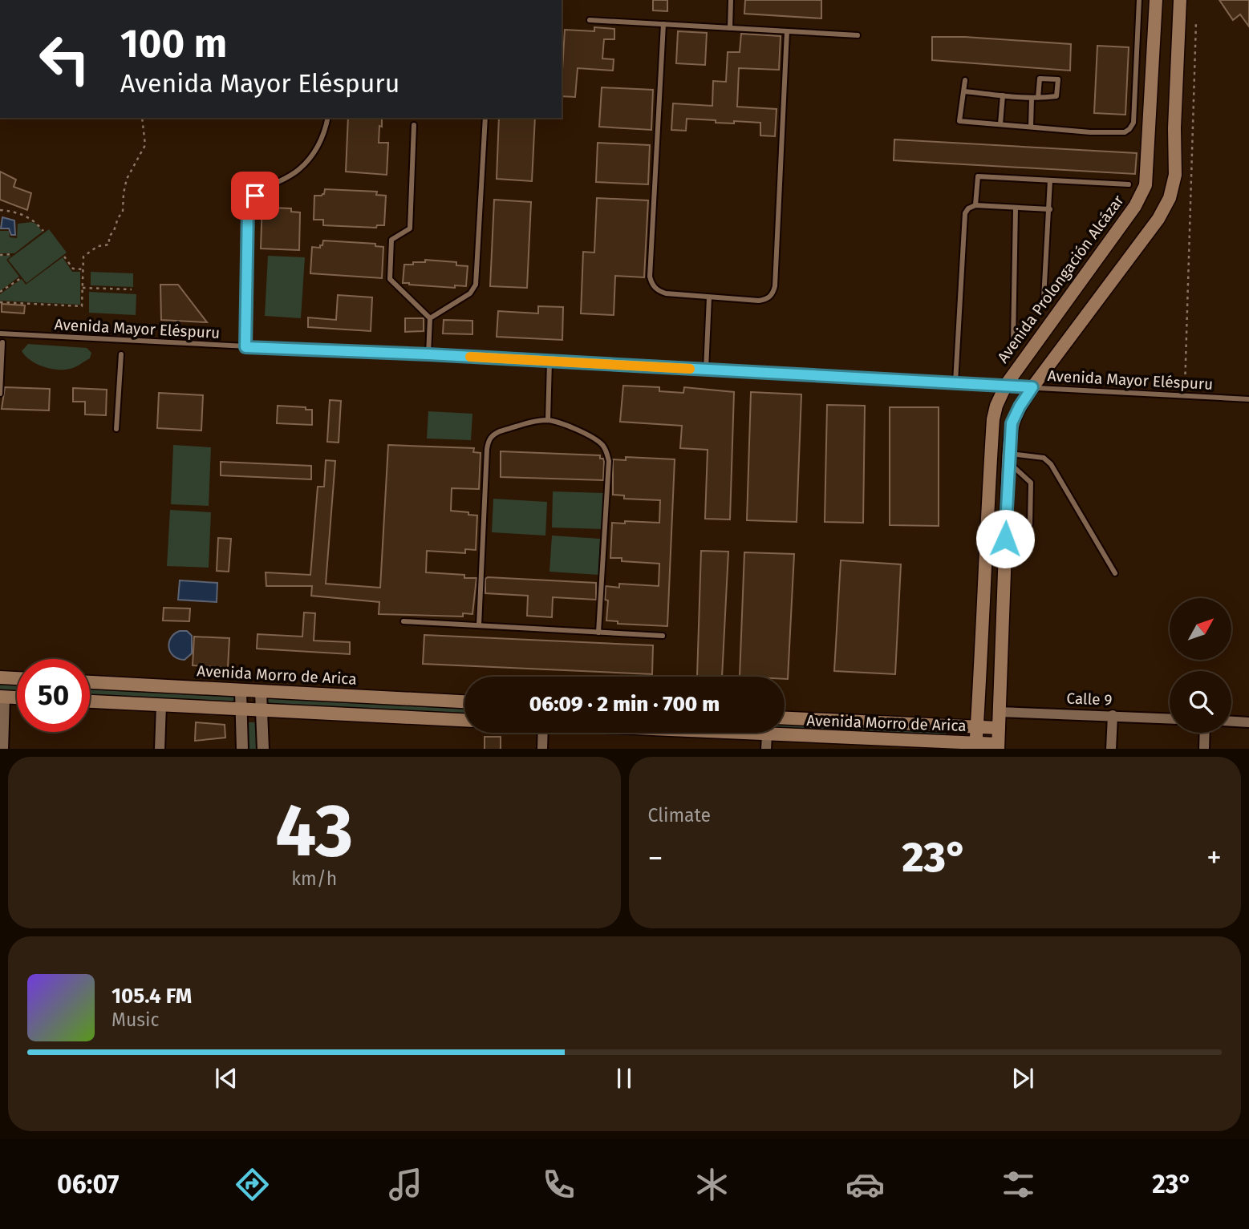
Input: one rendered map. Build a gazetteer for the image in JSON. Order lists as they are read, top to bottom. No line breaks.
{"streets":{"main road":["Avenida Prolongación Alcázar","Avenida Morro de Arica"],"street":["Calle 9"],"lane":["Avenida Mayor Eléspuru"]},"crossings":[["Avenida Prolongación Alcázar","Avenida Mayor Eléspuru"],["Avenida Prolongación Alcázar","Avenida Morro de Arica"]],"north":"top right","page":{"turn":["100 m","Avenida Mayor Eléspuru"],"limit":"50","trip":"06:09 · 2 min · 700 m","tile":[["43","km/h"],"Climate"],"heat":["−","23°","+"],"song":["105.4 FM","Music"],"tabs":["06:07","23°"]}}
